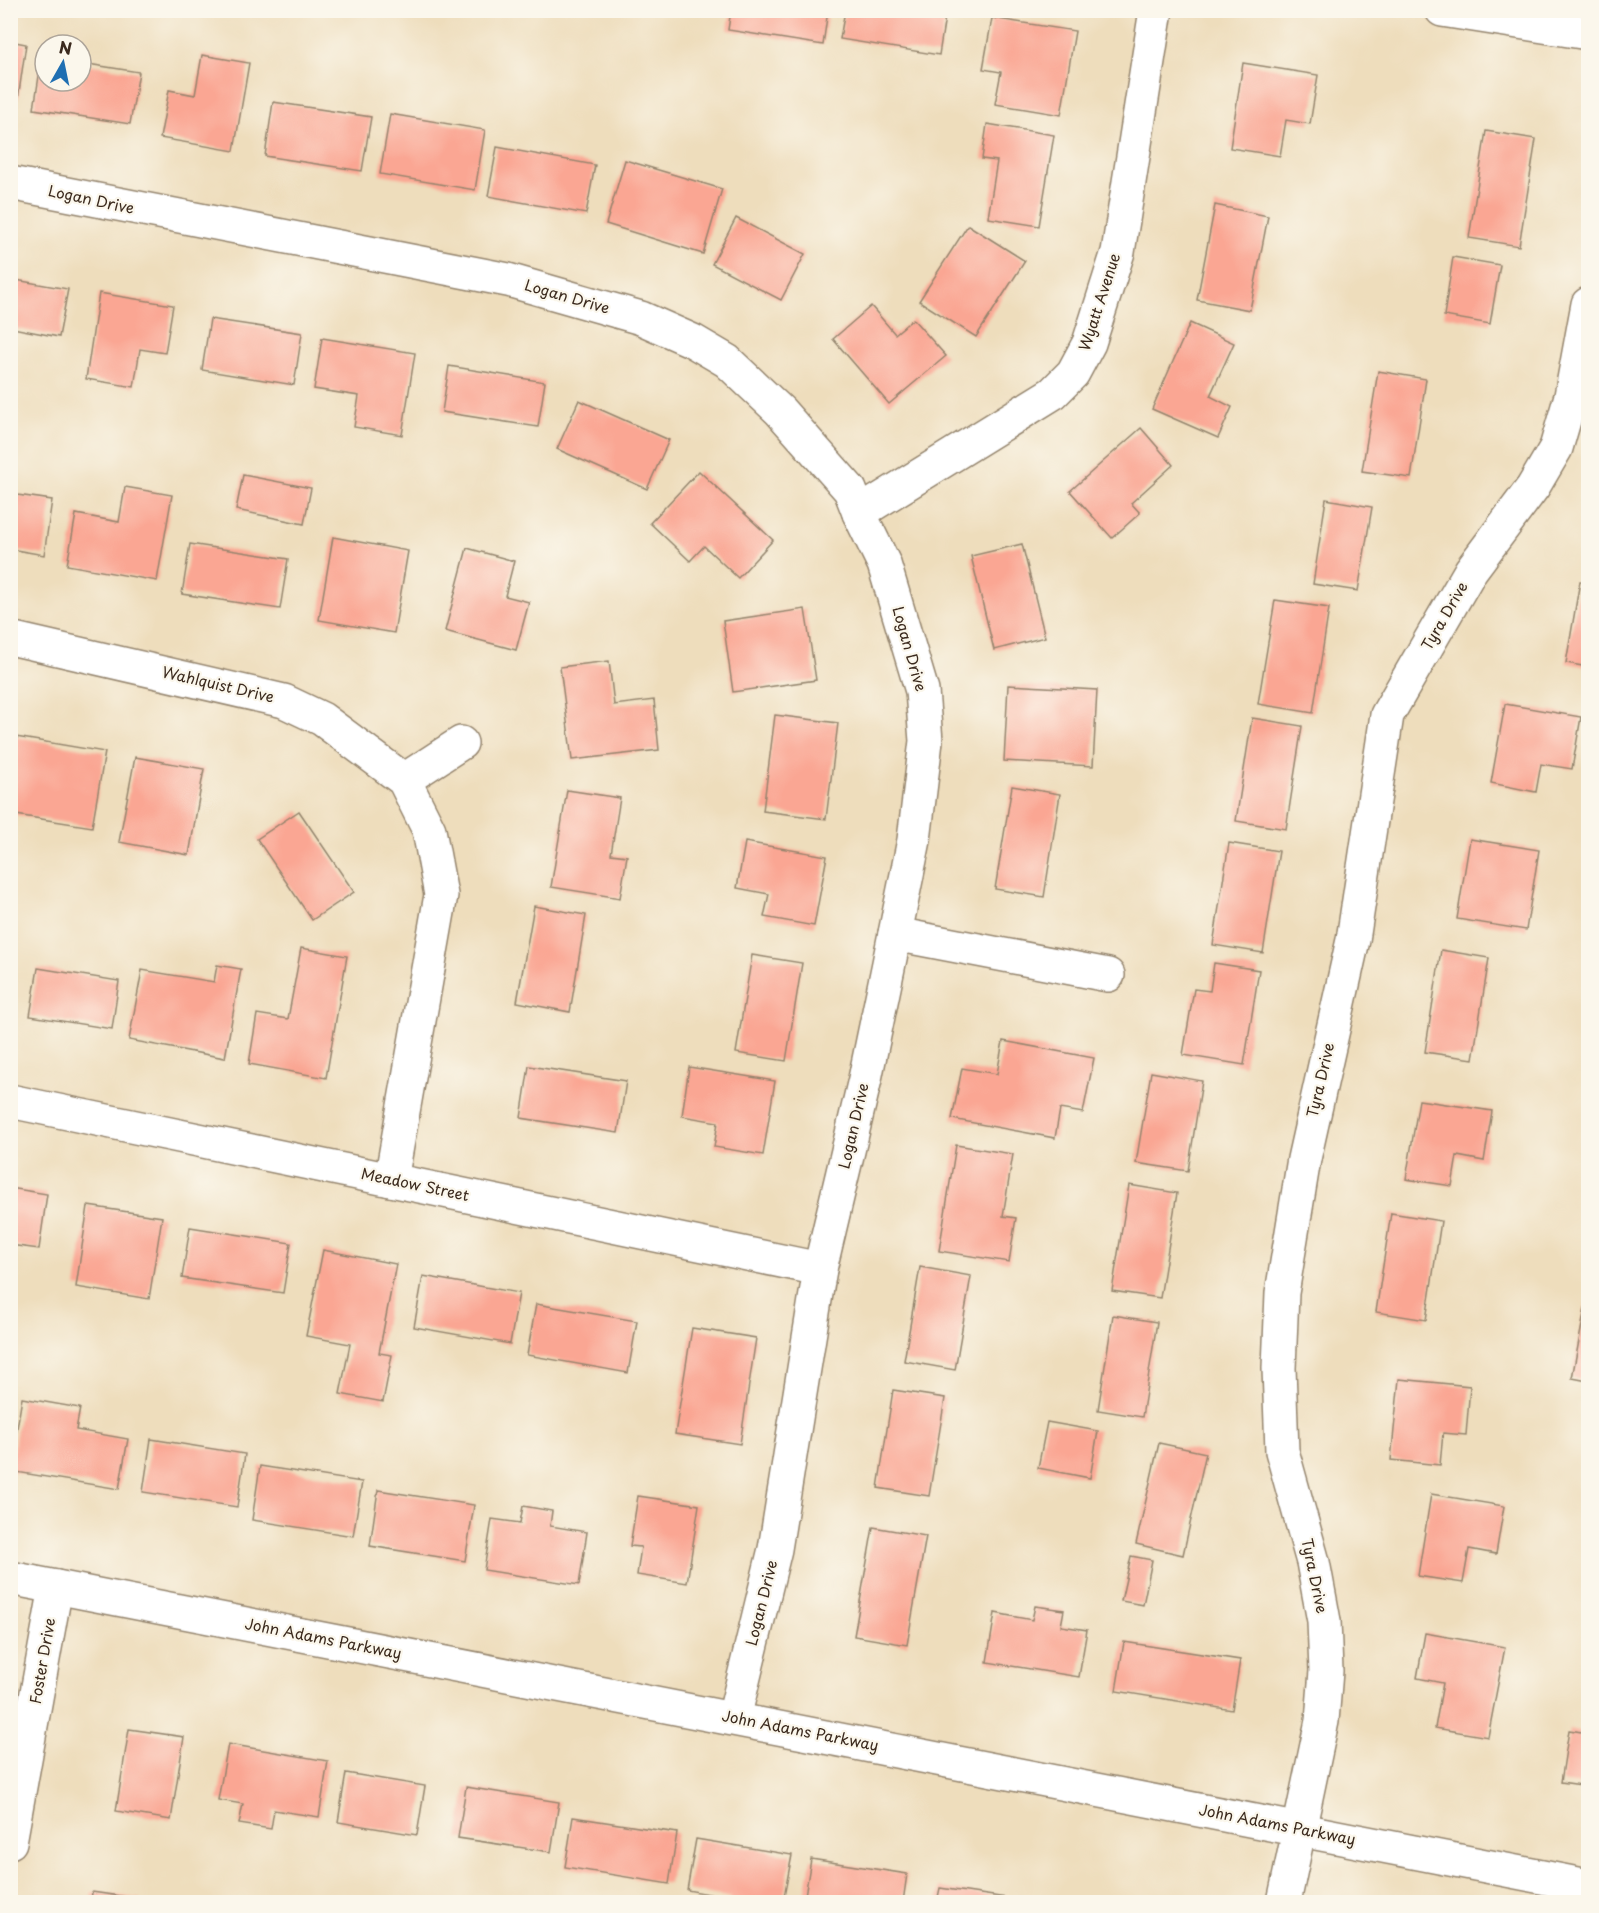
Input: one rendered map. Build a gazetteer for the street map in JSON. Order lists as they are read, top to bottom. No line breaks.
{"streets":{"street":["Logan Drive","Wyatt Avenue","Tyra Drive","Wahlquist Drive","Meadow Street","John Adams Parkway","Foster Drive"]},"crossings":[["Logan Drive","Wyatt Avenue"],["Logan Drive","Meadow Street"],["Logan Drive","John Adams Parkway"],["Tyra Drive","John Adams Parkway"],["Wahlquist Drive","Meadow Street"],["John Adams Parkway","Foster Drive"]],"north":"top"}
